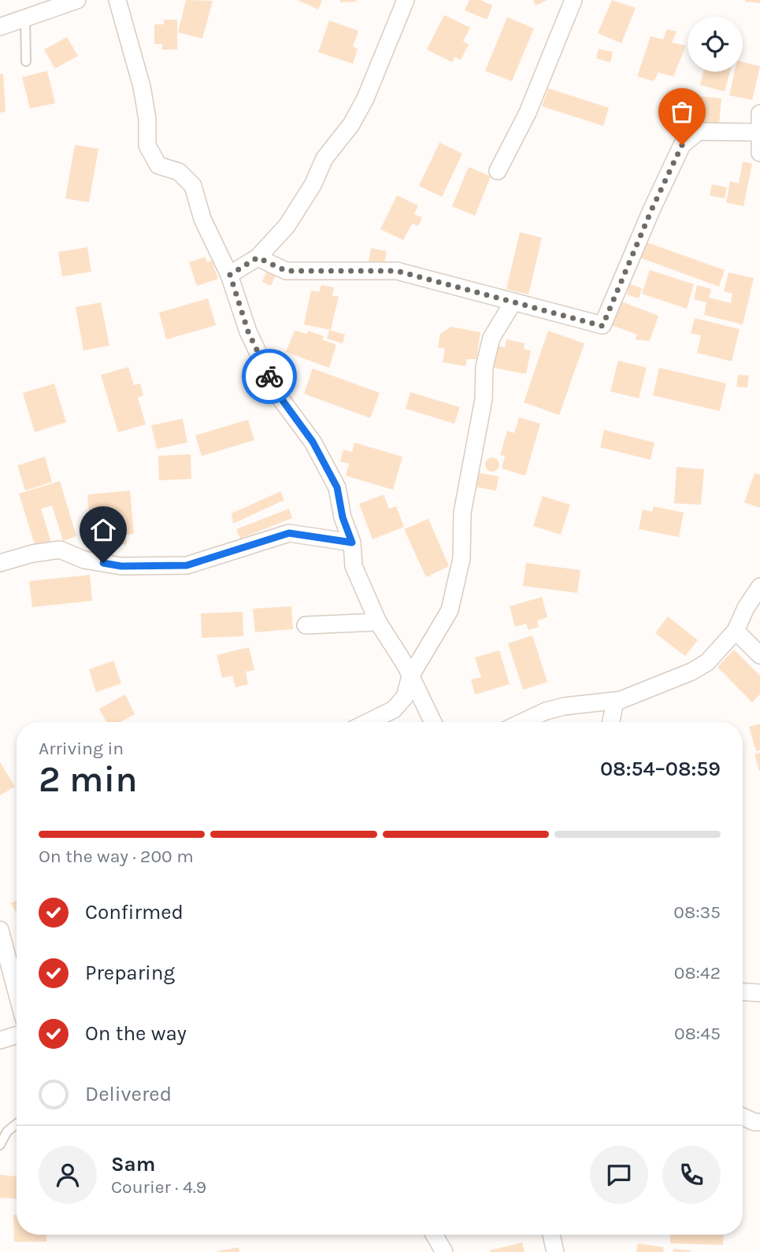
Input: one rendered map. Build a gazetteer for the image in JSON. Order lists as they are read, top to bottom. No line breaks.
{"page":{"heading":["2 min","Arriving in","08:54–08:59"],"panel":["Sam","Courier · 4.9"],"bar":"On the way · 200 m","list":[["Confirmed","08:35"],["Preparing","08:42"],["On the way","08:45"],"Delivered"]}}
